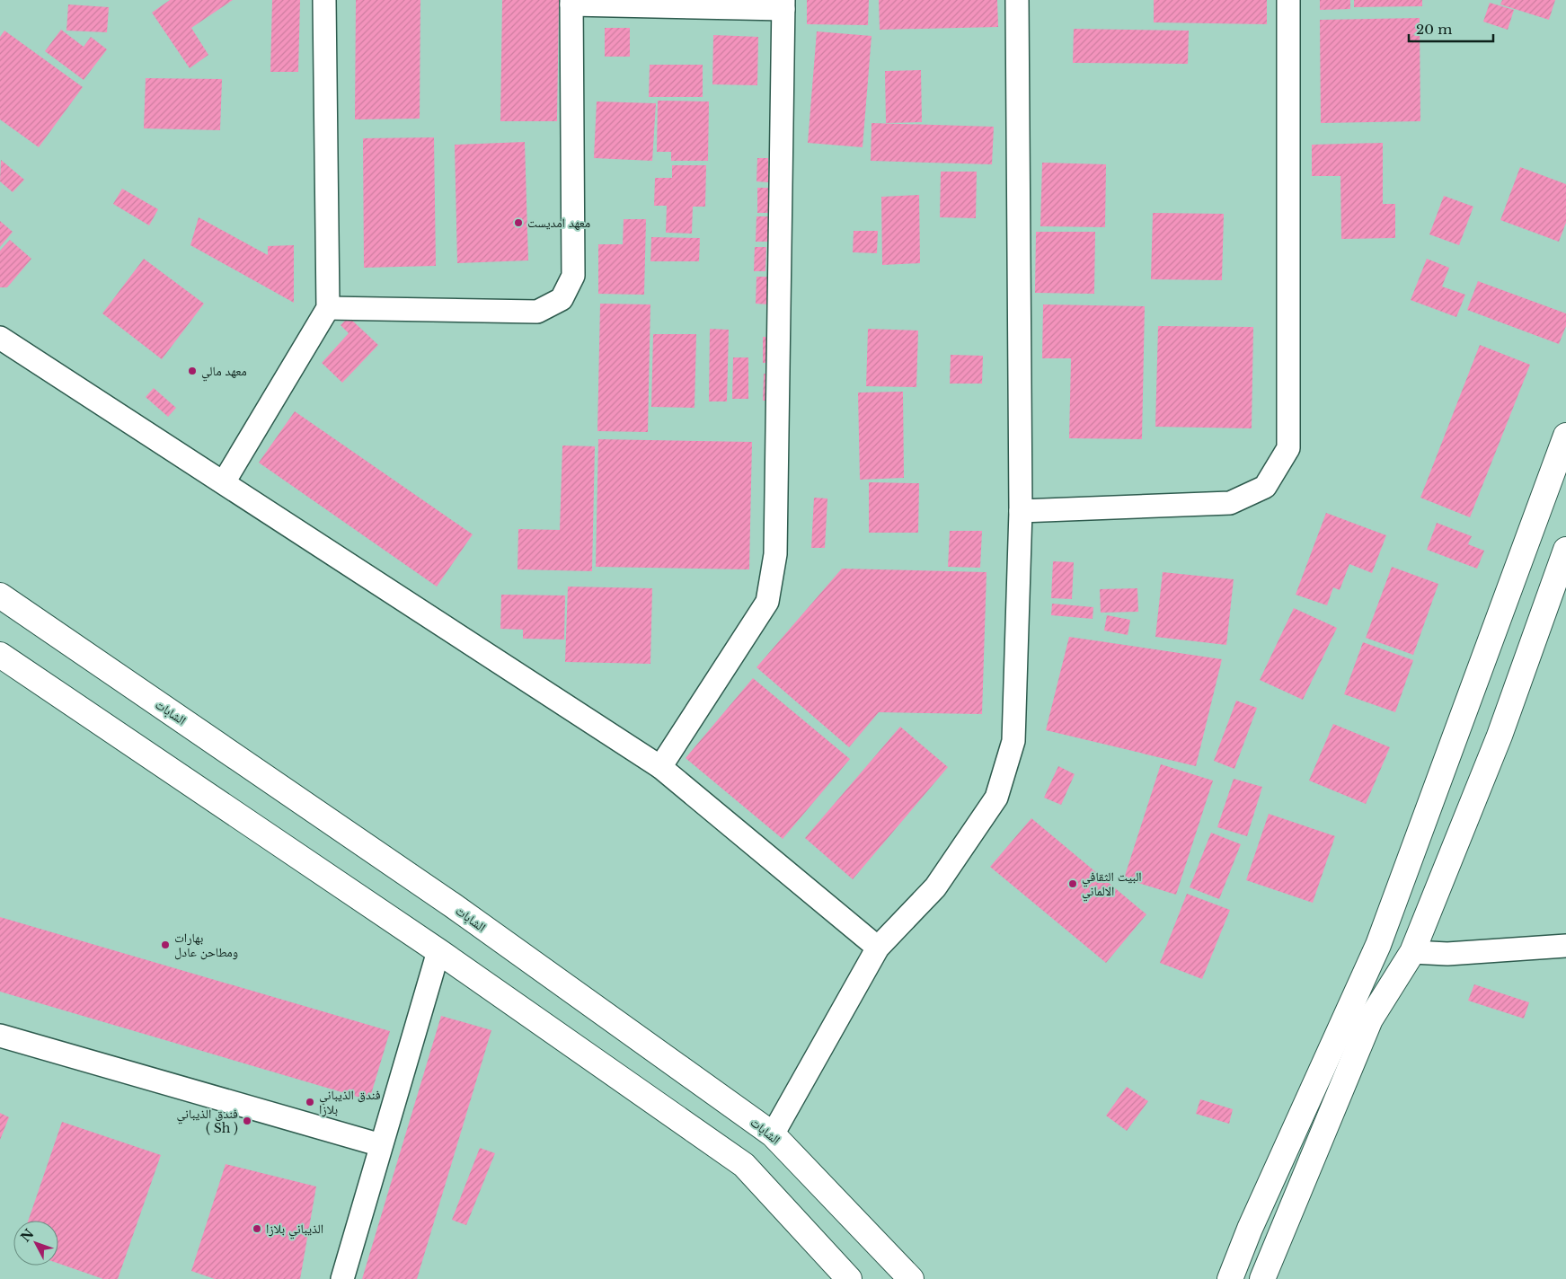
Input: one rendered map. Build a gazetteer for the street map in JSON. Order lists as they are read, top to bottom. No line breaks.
{"streets":{"main road":["الشابات"]},"places":["معهد امديست","معهد مالي","البيت الثقافي الالماني","بهارات ومطاحن عادل","فندق الذيباني بلازا","فندق الذيباني ( Sh )","الذيباني بلازا"],"scale_bar":"20 m","north":"top left"}
